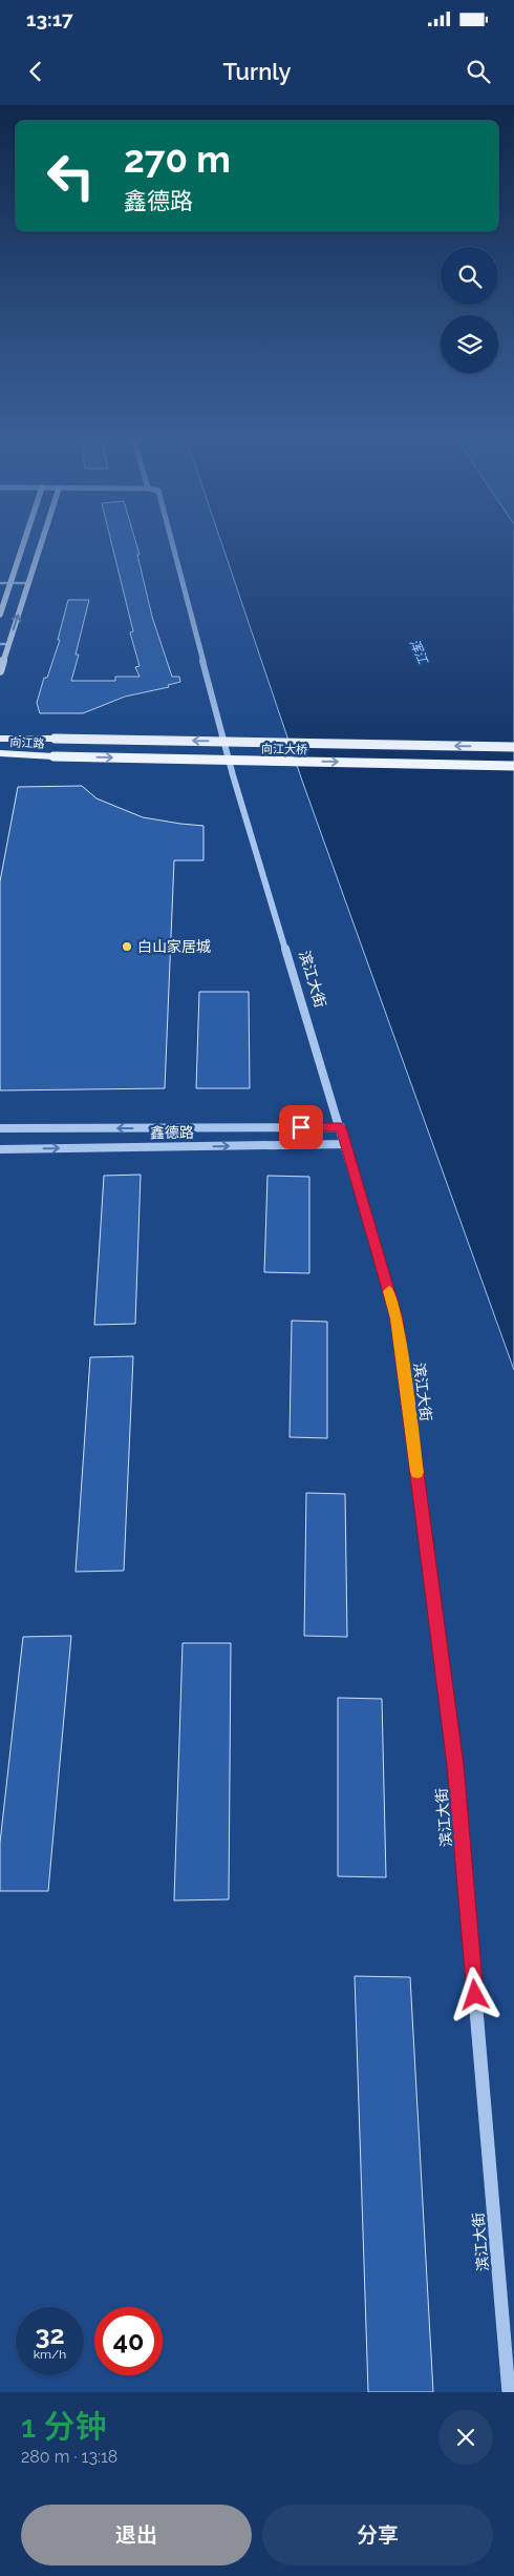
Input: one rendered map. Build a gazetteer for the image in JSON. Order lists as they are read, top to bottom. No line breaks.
{"streets":{"main road":["向江路","向江大桥"],"street":["滨江大街","鑫德路"]},"crossings":[["向江路","向江大桥"],["滨江大街","鑫德路"]],"water":["浑江"],"places":["白山家居城"],"page":{"status":"13:17","header":"Turnly","turn":["270 m","鑫德路"],"speed":"32 km/h","limit":"40","heading":["1 分钟","280 m · 13:18"],"buttons":["退出","分享"]}}
